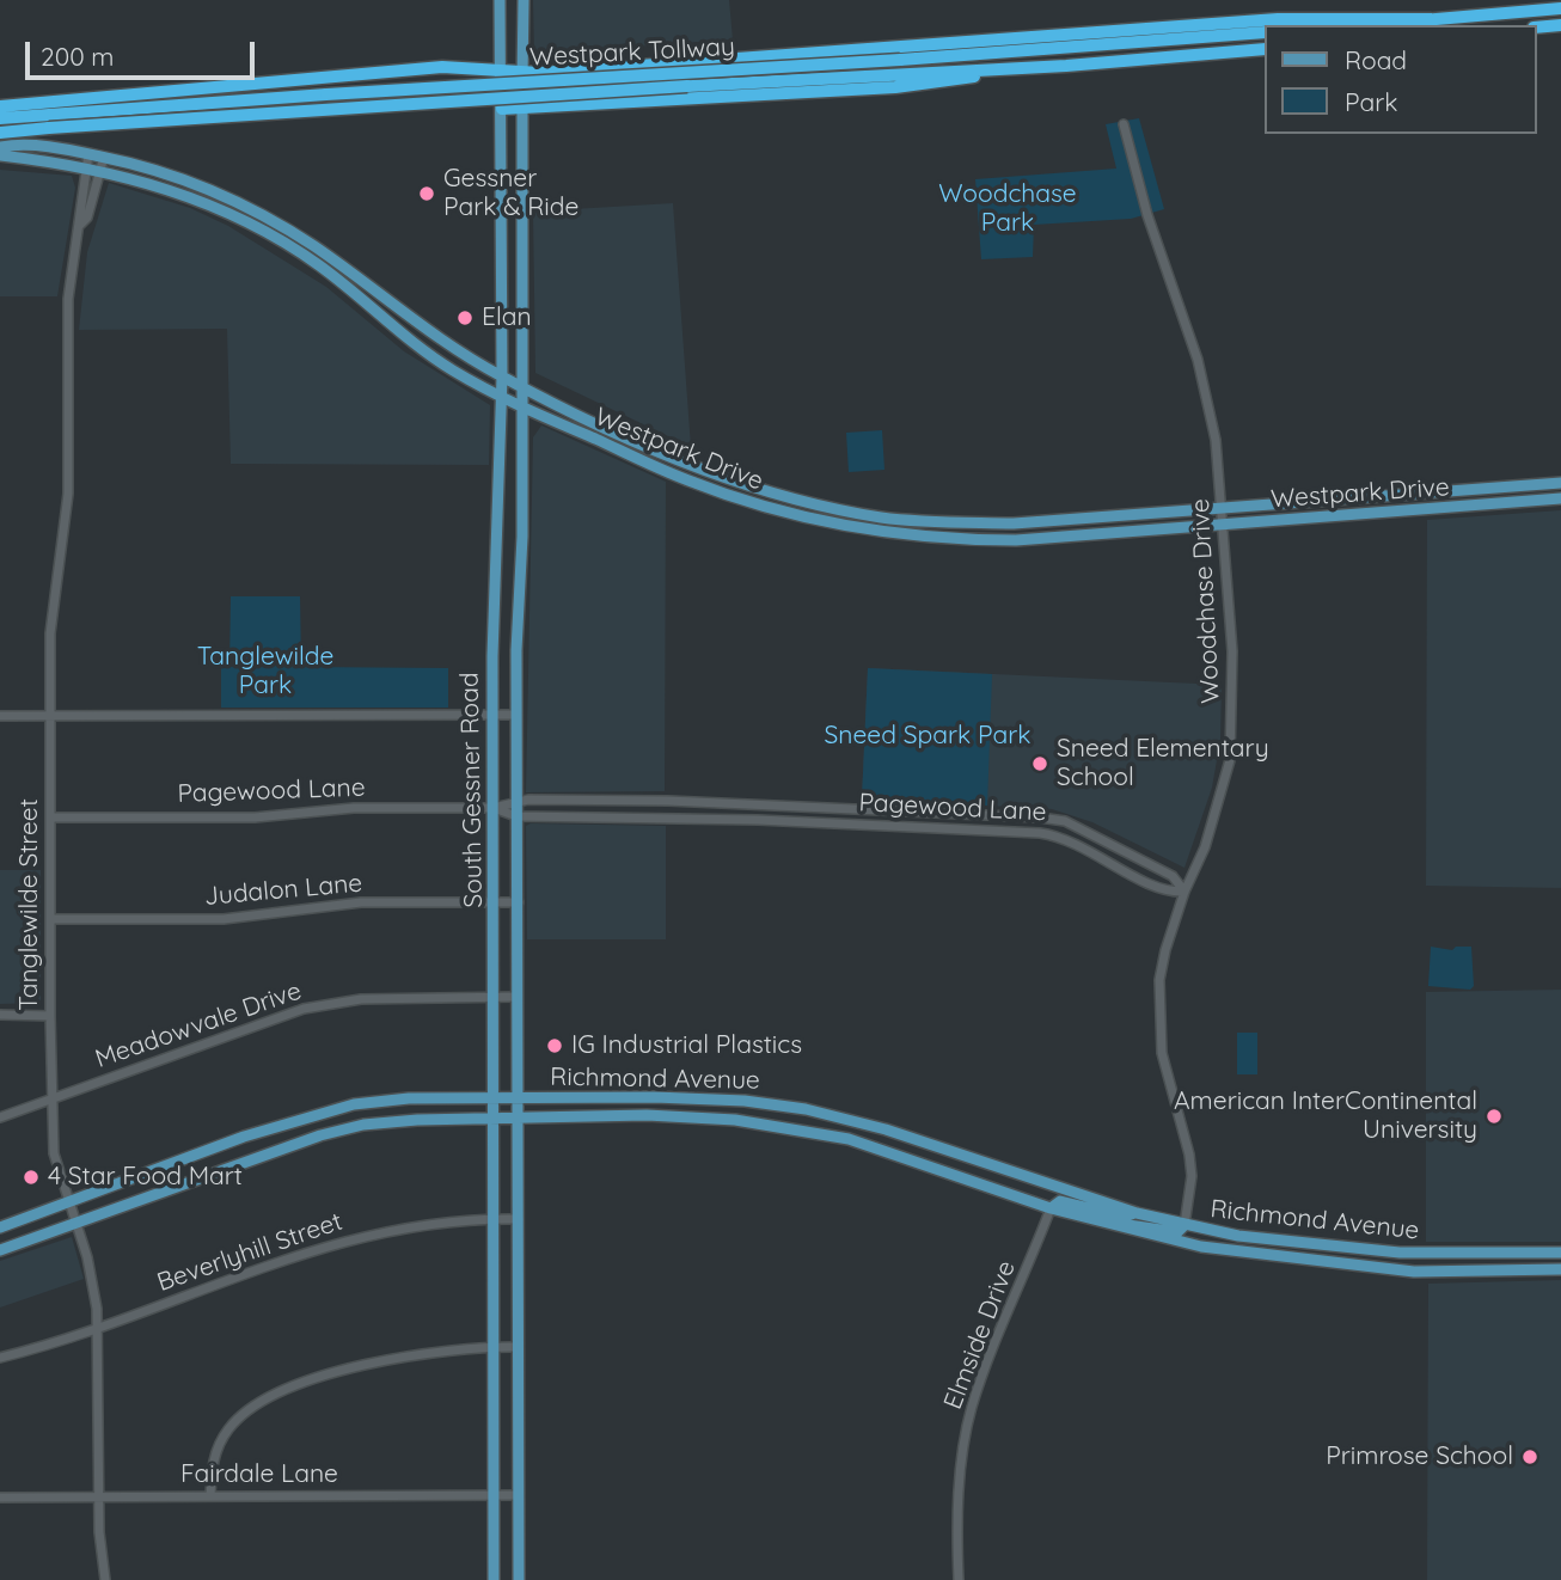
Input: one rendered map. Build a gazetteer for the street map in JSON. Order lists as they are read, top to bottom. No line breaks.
{"streets":{"highway":["Westpark Tollway"],"main road":["Westpark Drive","South Gessner Road","Richmond Avenue"],"street":["Woodchase Drive","Pagewood Lane","Judalon Lane","Tanglewilde Street","Meadowvale Drive","Beverlyhill Street","Elmside Drive","Fairdale Lane"]},"crossings":[["Westpark Drive","Woodchase Drive"],["Westpark Drive","South Gessner Road"],["Westpark Drive","Tanglewilde Street"],["Woodchase Drive","Pagewood Lane"],["Woodchase Drive","Richmond Avenue"],["South Gessner Road","Pagewood Lane"],["South Gessner Road","Judalon Lane"],["South Gessner Road","Meadowvale Drive"],["South Gessner Road","Richmond Avenue"],["South Gessner Road","Beverlyhill Street"],["South Gessner Road","Fairdale Lane"],["Pagewood Lane","Tanglewilde Street"],["Judalon Lane","Tanglewilde Street"],["Tanglewilde Street","Meadowvale Drive"],["Tanglewilde Street","Richmond Avenue"],["Tanglewilde Street","Beverlyhill Street"],["Tanglewilde Street","Fairdale Lane"],["Richmond Avenue","Elmside Drive"]],"parks":["Woodchase Park","Tanglewilde Park","Sneed Spark Park"],"places":["Gessner Park & Ride","Elan","Sneed Elementary School","IG Industrial Plastics","American InterContinental University","4 Star Food Mart","Primrose School"],"legend":["Road","Park"],"scale_bar":"200 m"}
